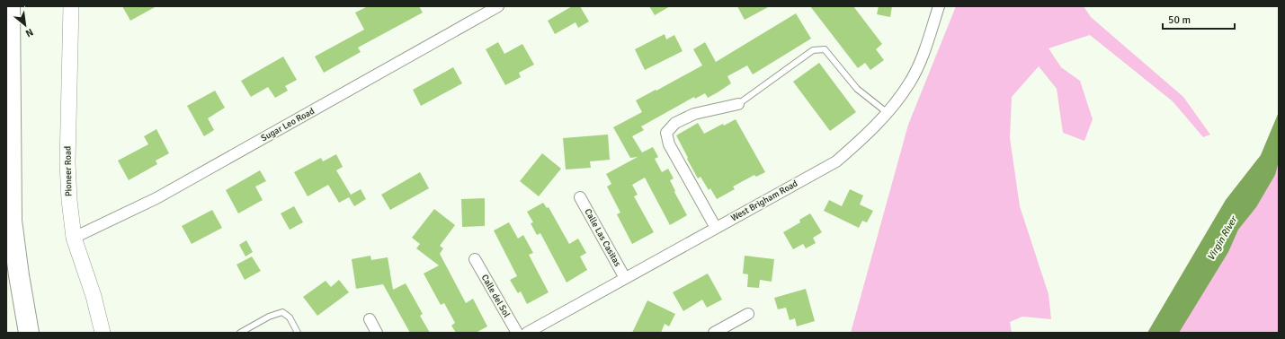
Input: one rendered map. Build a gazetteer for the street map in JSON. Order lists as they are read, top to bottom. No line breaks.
{"streets":{"main road":["Pioneer Road"],"street":["Sugar Leo Road","West Brigham Road","Calle Las Casitas","Calle del Sol"]},"crossings":[["Sugar Leo Road","Pioneer Road"],["West Brigham Road","Calle Las Casitas"]],"water":["Virgin River"],"scale_bar":"50 m","north":"bottom right"}
